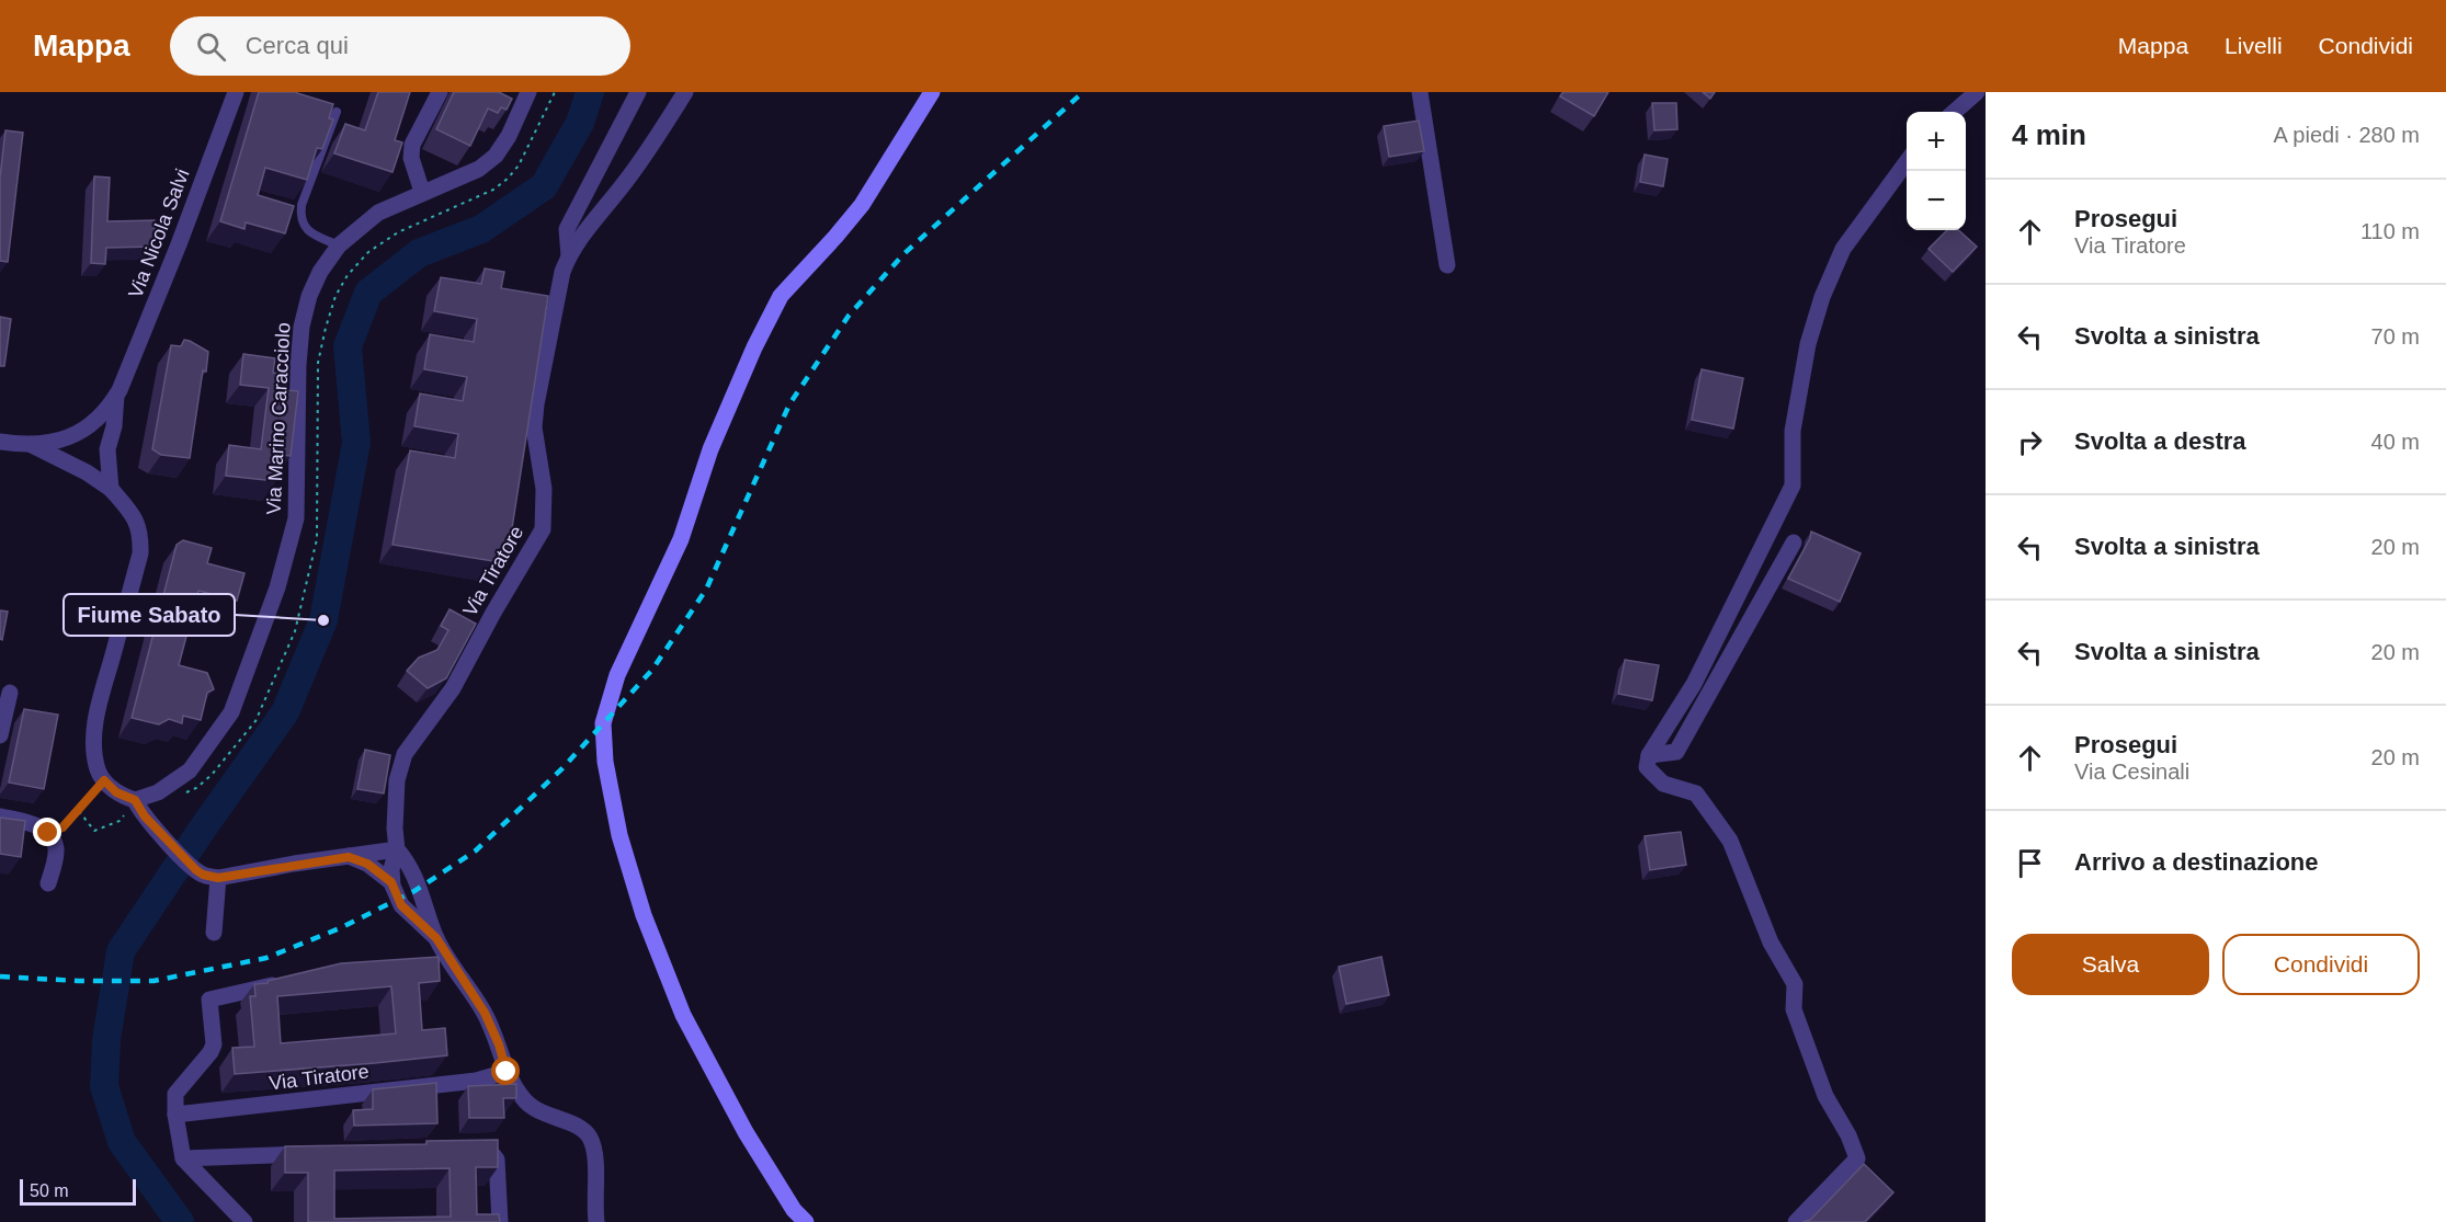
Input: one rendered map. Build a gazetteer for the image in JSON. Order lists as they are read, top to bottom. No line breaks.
{"streets":{"street":["Via Nicola Salvi","Via Marino Caracciolo","Via Tiratore"]},"places":["Fiume Sabato"],"scale_bar":"50 m","page":{"header":"Mappa","search":"Cerca qui","nav":["Mappa","Livelli","Condividi"],"heading":["4 min","A piedi · 280 m"],"map_buttons":["+","−"],"list":[["Prosegui","Via Tiratore","110 m"],["Svolta a sinistra","70 m"],["Svolta a destra","40 m"],["Svolta a sinistra","20 m"],["Svolta a sinistra","20 m"],["Prosegui","Via Cesinali","20 m"],"Arrivo a destinazione"],"buttons":["Salva","Condividi"],"scale":"50 m"}}
